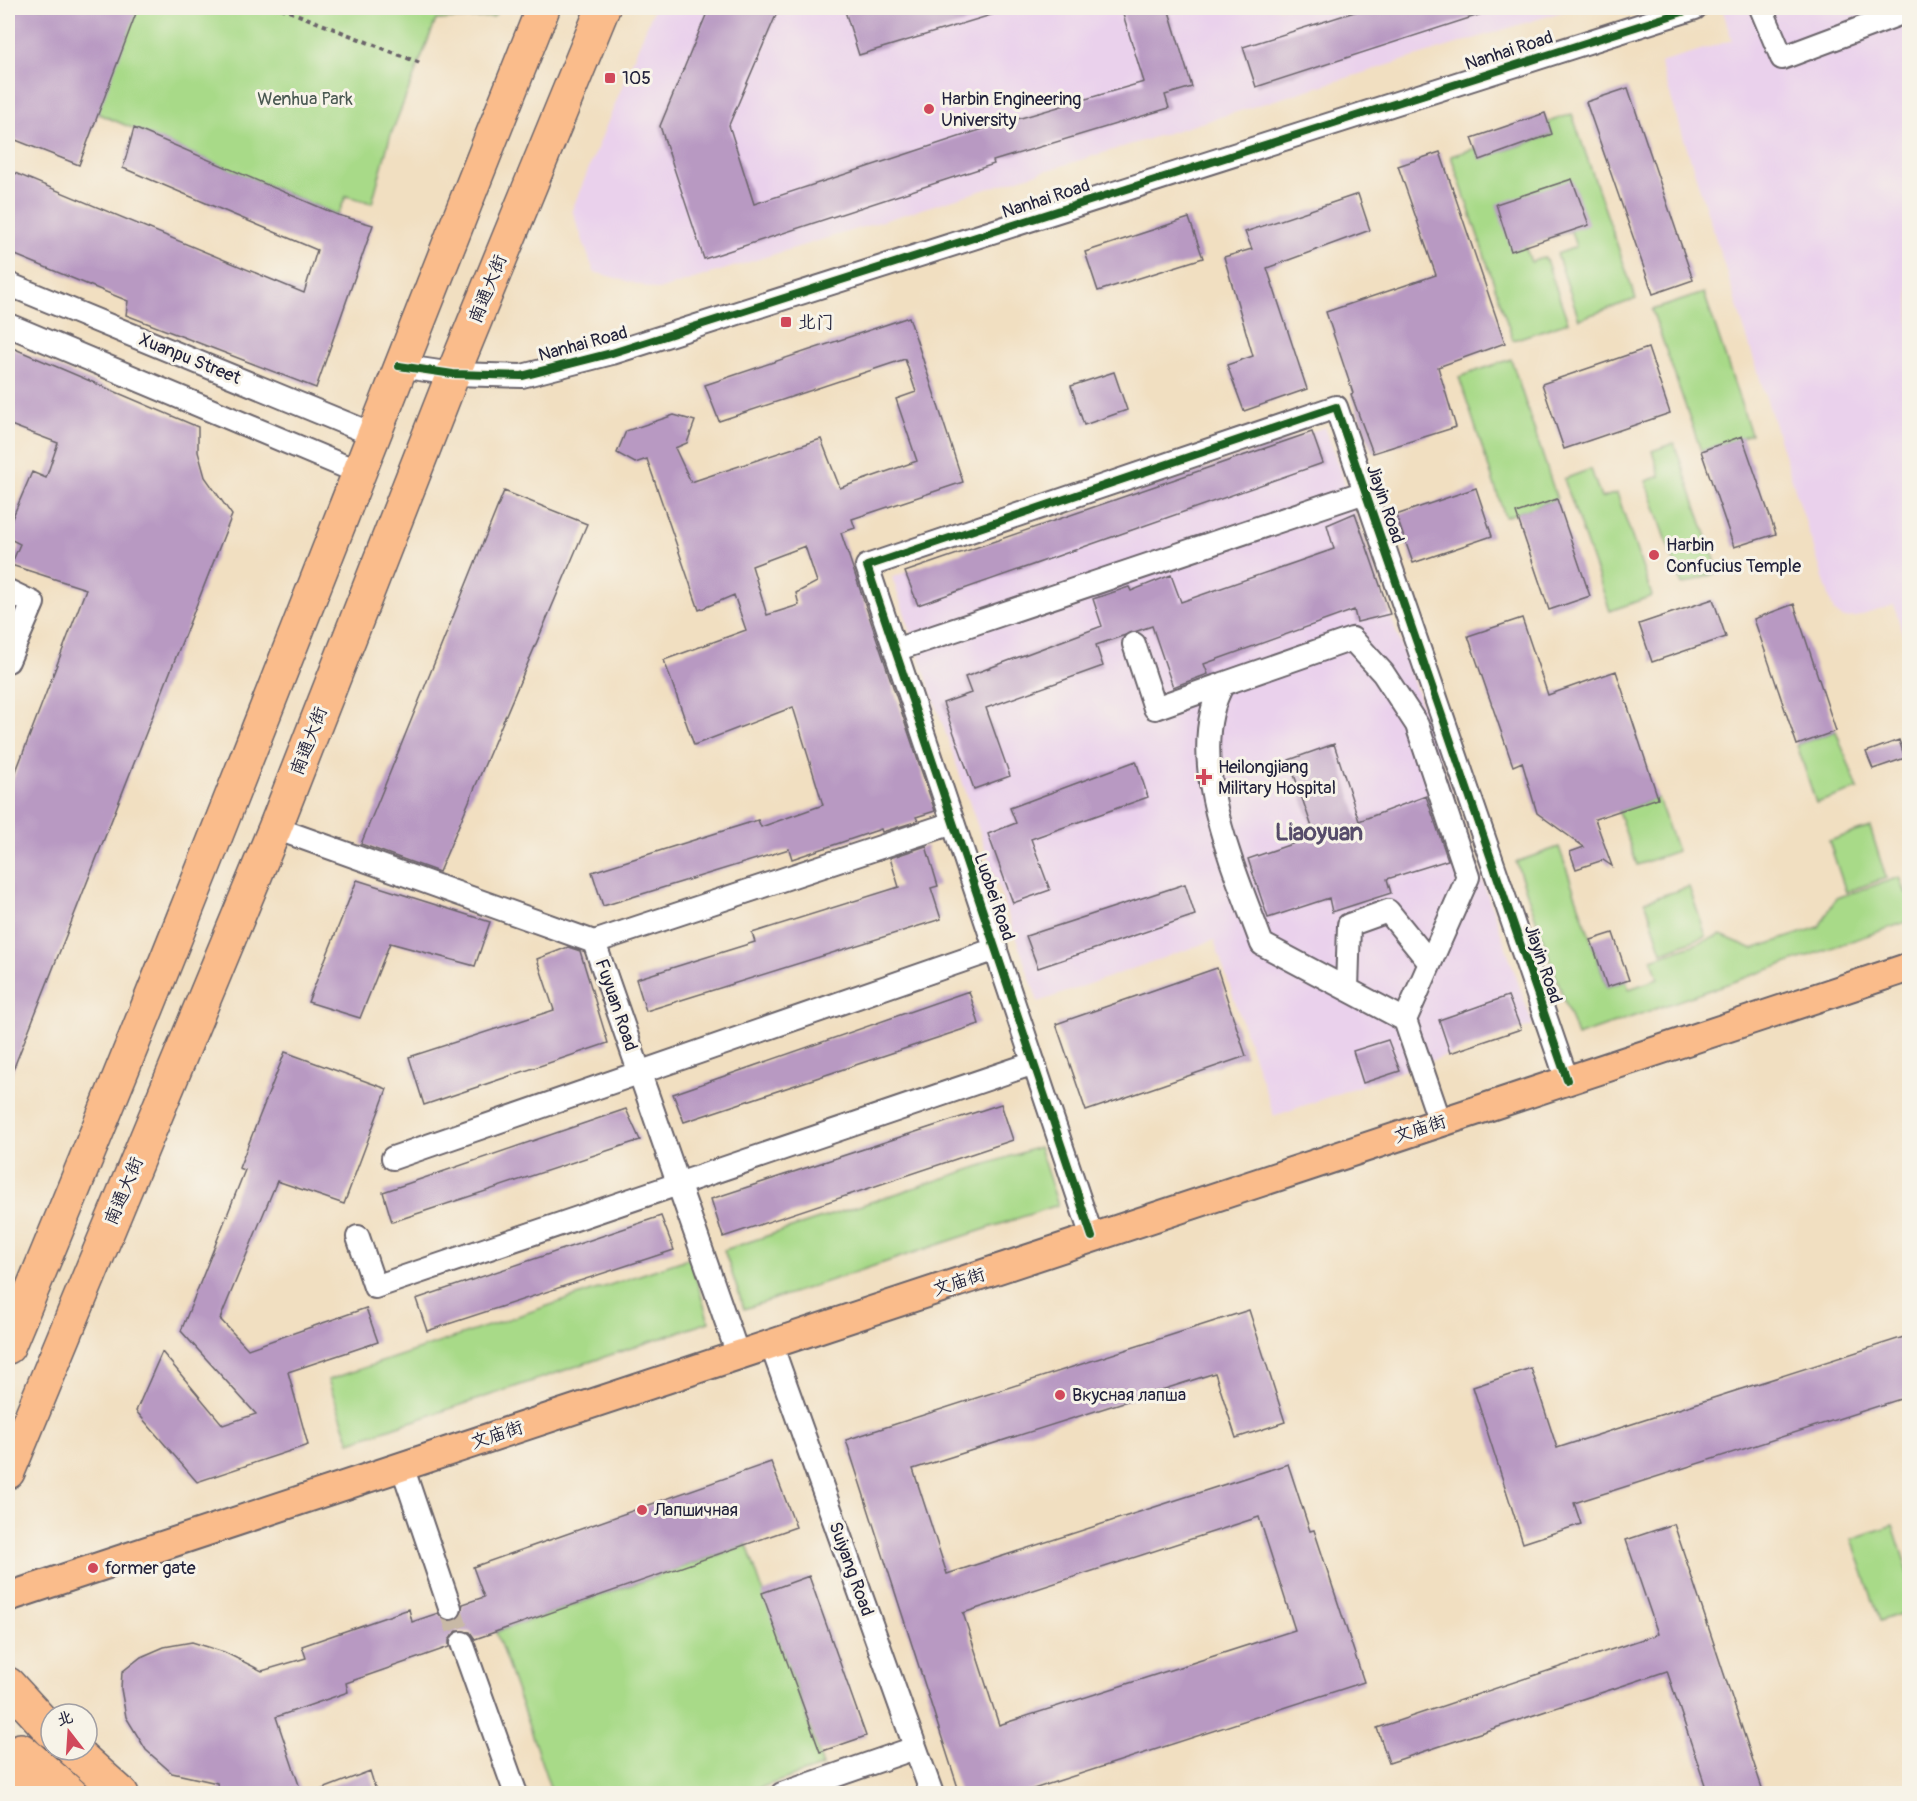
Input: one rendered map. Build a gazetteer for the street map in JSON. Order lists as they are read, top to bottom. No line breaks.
{"streets":{"highway":["南通大街"],"main road":["文庙街"],"street":["Nanhai Road","Xuanpu Street","Jiayin Road","Luobei Road","Fuyuan Road","Suiyang Road"]},"crossings":[["Nanhai Road","南通大街"],["南通大街","Fuyuan Road"],["Jiayin Road","Luobei Road"],["Jiayin Road","文庙街"],["Luobei Road","文庙街"],["Fuyuan Road","文庙街"],["文庙街","Suiyang Road"]],"districts":["Liaoyuan"],"parks":["Wenhua Park"],"places":{"transit":["105","北门"],"other":["Harbin Engineering University","Harbin Confucius Temple","Вкусная лапша","Лапшичная","former gate"],"health":["Heilongjiang Military Hospital"]},"north":"top"}
